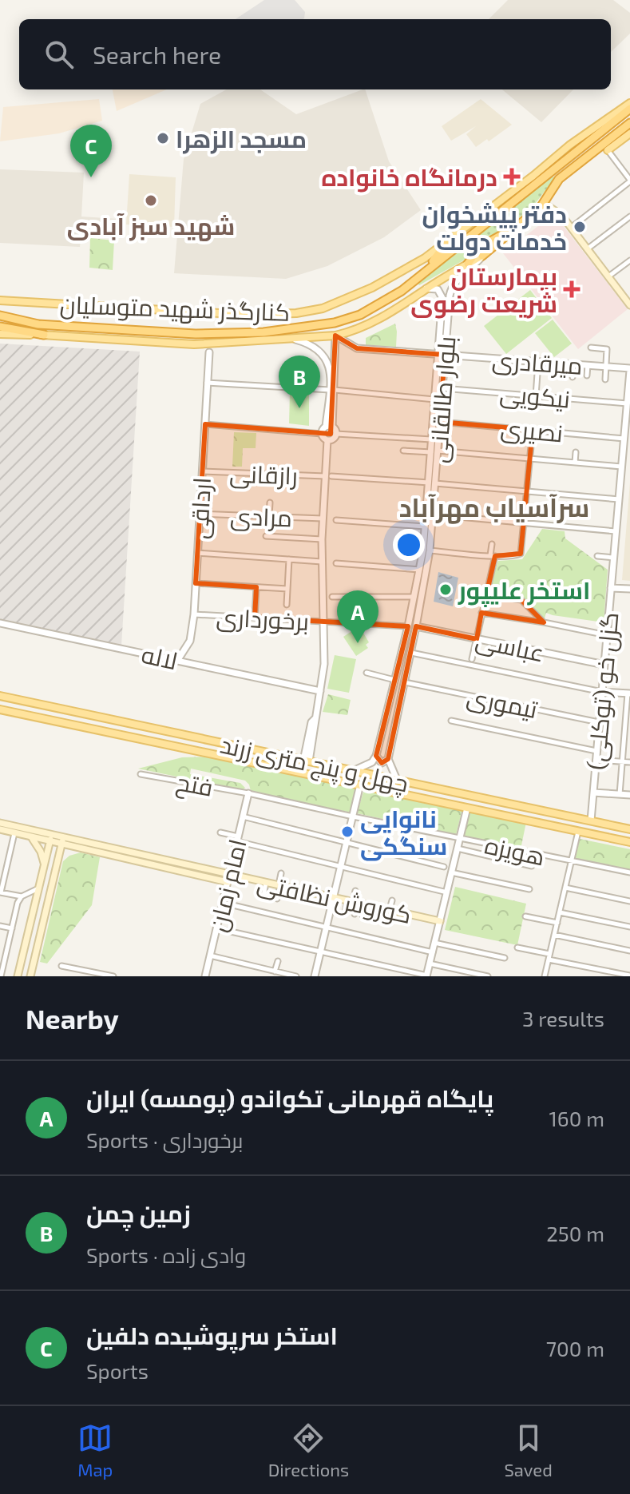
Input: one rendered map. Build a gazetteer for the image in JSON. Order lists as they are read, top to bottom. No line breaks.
{"streets":{"main road":["کنارگذر شهید متوسلیان","چهل و پنج متری زرند","کوروش نظافتی"],"street":["میرقادری","نیکویی","بلوار طالقانی","نصیری","رازقانی","ارداقی","مرادی","برخورداری","عباسی","لاله","گزل خو (توکلی)","تیموری","فتح","هویزه","امام زمان"]},"crossings":[["کنارگذر شهید متوسلیان","میرقادری"],["کنارگذر شهید متوسلیان","بلوار طالقانی"],["میرقادری","بلوار طالقانی"],["میرقادری","گزل خو (توکلی)"],["نیکویی","بلوار طالقانی"],["نیکویی","گزل خو (توکلی)"],["بلوار طالقانی","نصیری"],["بلوار طالقانی","رازقانی"],["بلوار طالقانی","برخورداری"],["بلوار طالقانی","عباسی"],["بلوار طالقانی","تیموری"],["نصیری","گزل خو (توکلی)"],["رازقانی","ارداقی"],["رازقانی","گزل خو (توکلی)"],["ارداقی","مرادی"],["ارداقی","برخورداری"],["ارداقی","لاله"],["عباسی","گزل خو (توکلی)"],["گزل خو (توکلی)","تیموری"],["گزل خو (توکلی)","چهل و پنج متری زرند"],["فتح","هویزه"],["فتح","امام زمان"],["امام زمان","کوروش نظافتی"]],"districts":["سرآسیاب مهرآباد"],"places":{"other":["مسجد الزهرا","شهید سبز آبادی","دفتر پیشخوان خدمات دولت","استخر علیپور","نانوایی سنگکی"],"health":["درمانگاه خانواده","بیمارستان شریعت رضوی"]},"page":{"search":"Search here","pins":["C","B","A"],"heading":["Nearby","3 results"],"list":[{"mark":"A","name":"پایگاه قهرمانی تکواندو (پومسه) ایران","note":"Sports · برخورداری","value":"160 m"},{"mark":"B","name":"زمین چمن","note":"Sports · وادی زاده","value":"250 m"},{"mark":"C","name":"استخر سرپوشیده دلفین","note":"Sports","value":"700 m"}],"nav":["Map","Directions","Saved"]}}
